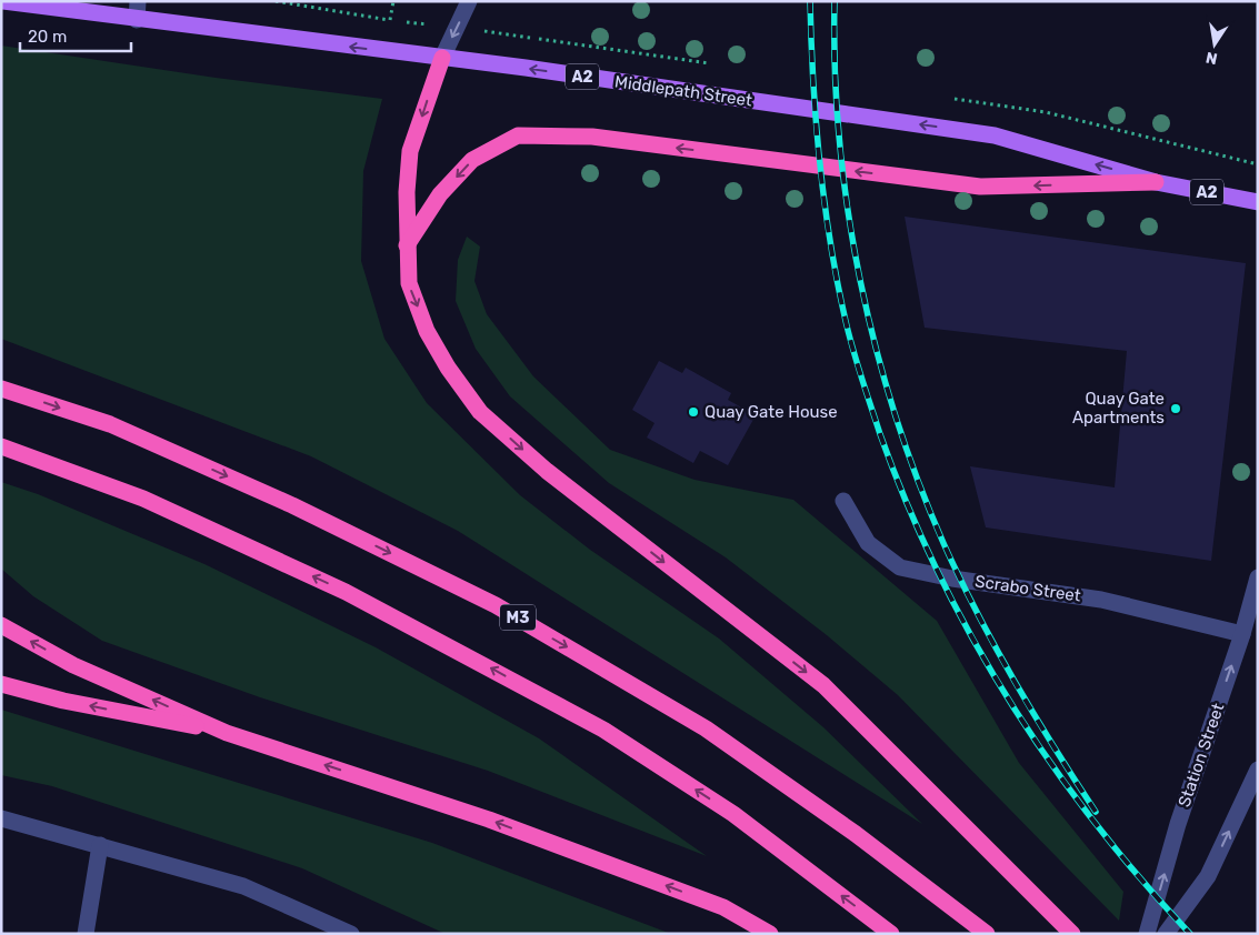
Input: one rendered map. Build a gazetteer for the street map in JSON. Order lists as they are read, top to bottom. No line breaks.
{"streets":{"highway":["M3"],"main road":["A2","Middlepath Street"],"street":["Scrabo Street","Station Street"]},"crossings":[["Scrabo Street","Station Street"]],"one_way":["Middlepath Street"],"places":["Quay Gate Apartments","Quay Gate House"],"scale_bar":"20 m","north":"bottom"}
